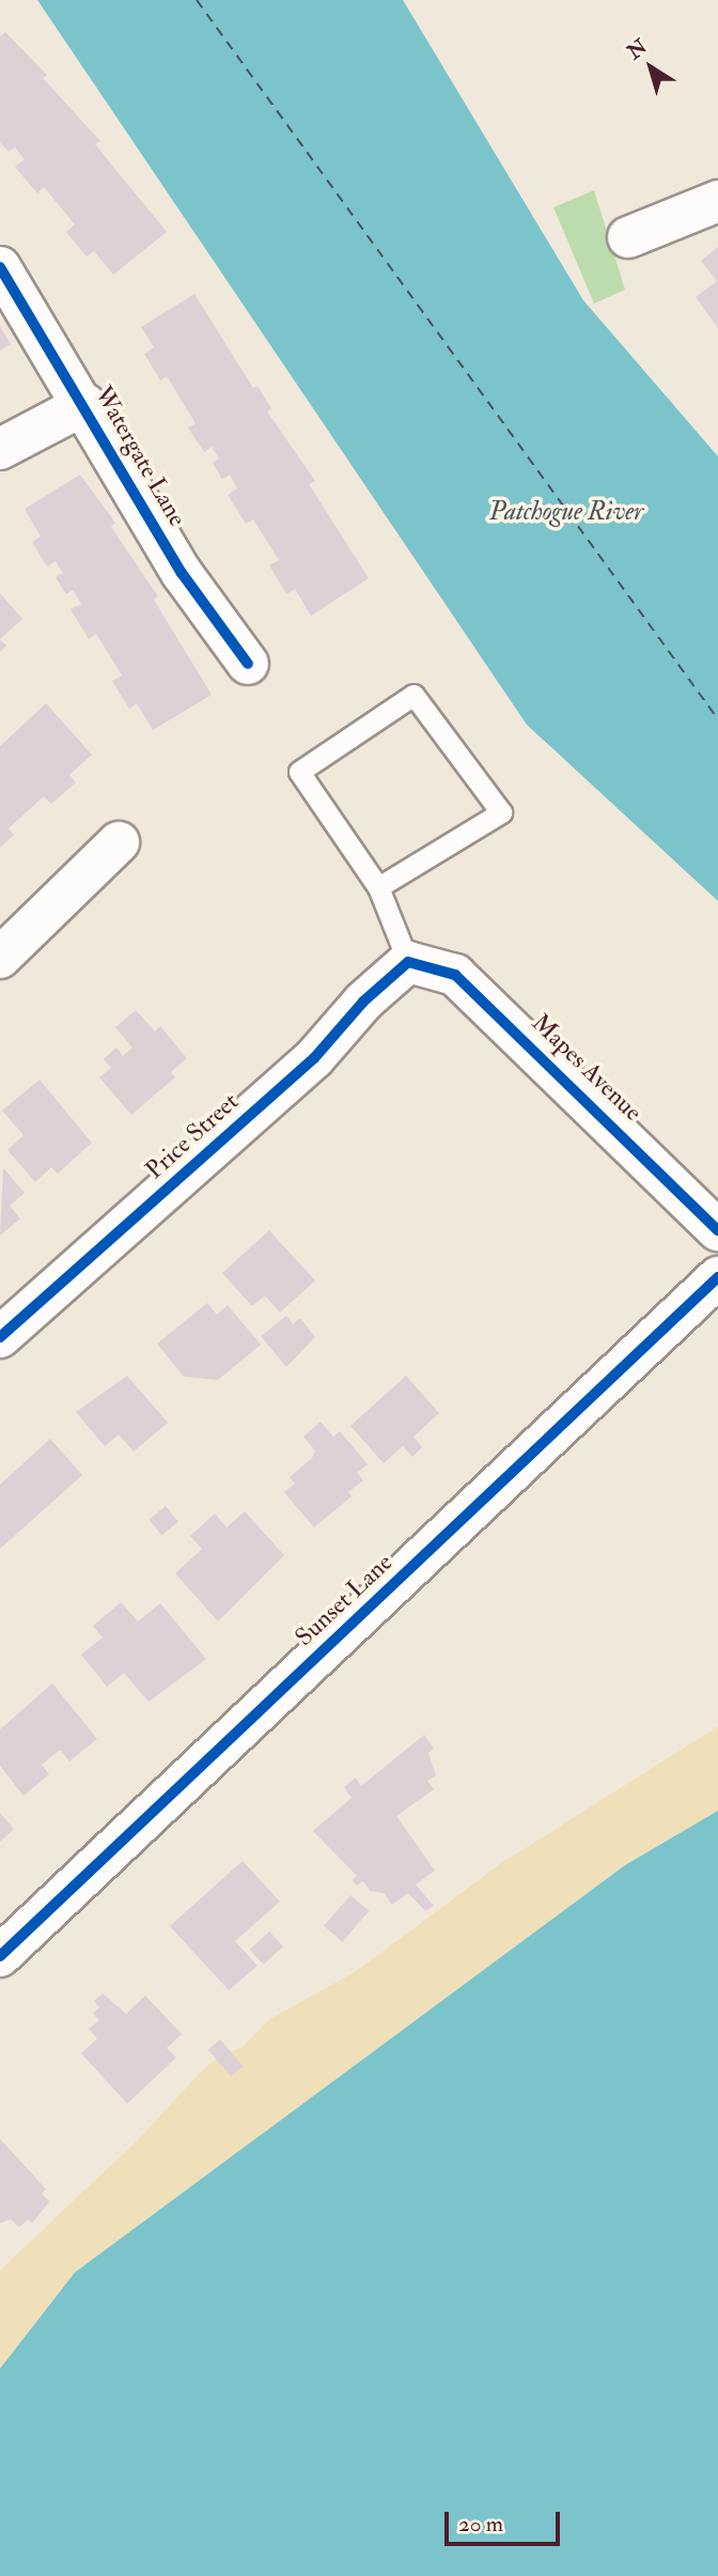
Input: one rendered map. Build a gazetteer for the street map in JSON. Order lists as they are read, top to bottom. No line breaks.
{"streets":{"street":["Watergate Lane","Mapes Avenue","Price Street","Sunset Lane"]},"crossings":[["Mapes Avenue","Price Street"]],"water":["Patchogue River"],"scale_bar":"20 m","north":"top left"}
